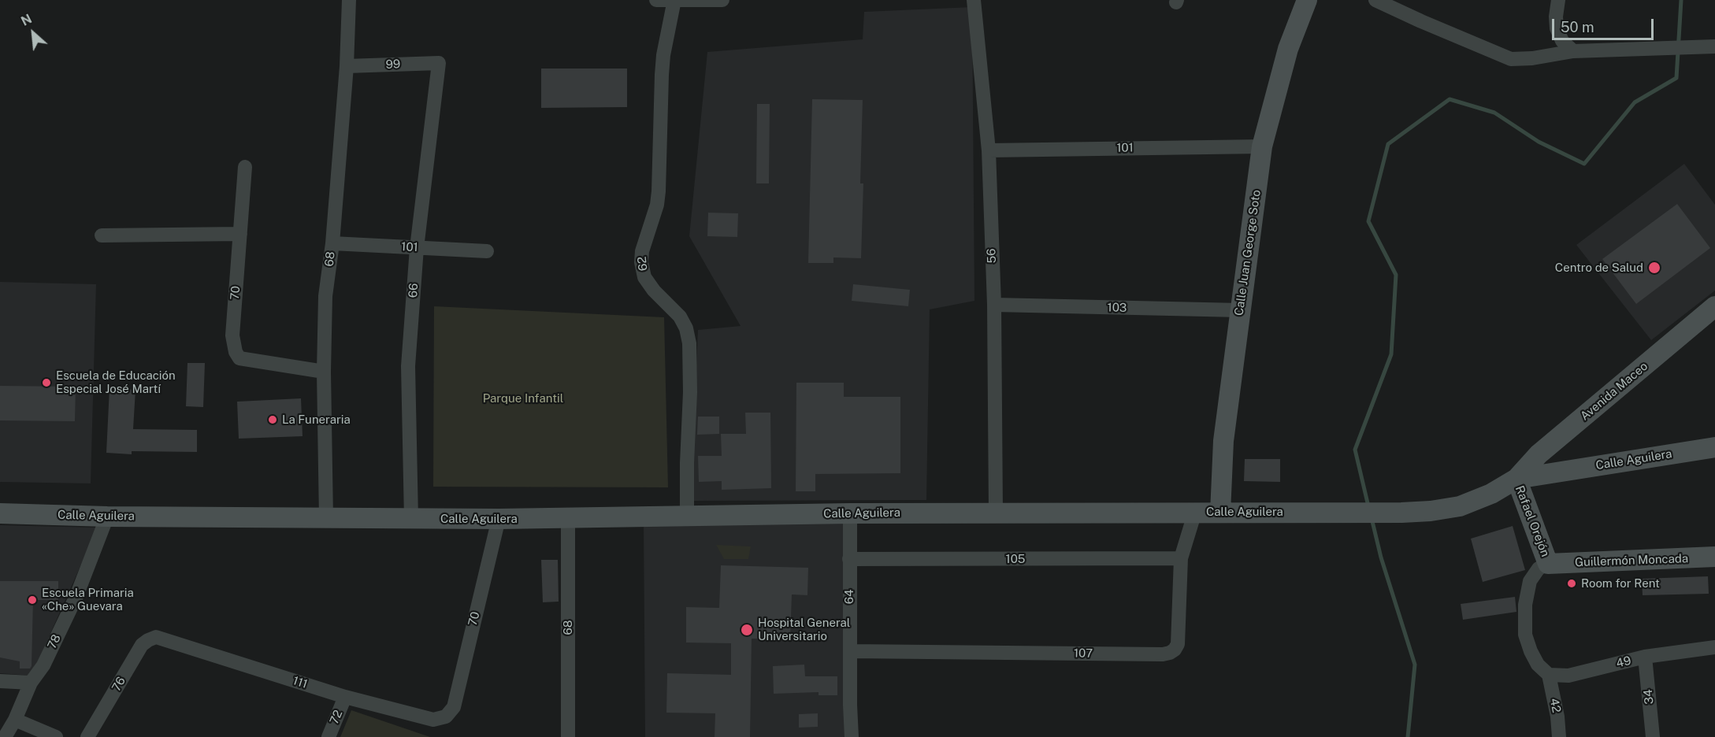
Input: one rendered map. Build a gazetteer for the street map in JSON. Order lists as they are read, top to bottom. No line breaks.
{"streets":{"main road":["Calle Juan George Soto","Avenida Maceo","Calle Aguilera","Rafael Orejón","Guillermón Moncada"],"street":["99","101","56","68","62","66","70","103","105","64","78","107","49","111","76","34","42","72"]},"crossings":[["99","68"],["99","66"],["101","Calle Juan George Soto"],["101","56"],["101","68"],["101","66"],["Calle Juan George Soto","103"],["Calle Juan George Soto","Calle Aguilera"],["56","103"],["56","Calle Aguilera"],["68","70"],["68","Calle Aguilera"],["62","Calle Aguilera"],["66","Calle Aguilera"],["70","Calle Aguilera"],["70","111"],["Avenida Maceo","Calle Aguilera"],["Avenida Maceo","Rafael Orejón"],["Calle Aguilera","Rafael Orejón"],["Calle Aguilera","64"],["Calle Aguilera","78"],["Calle Aguilera","107"],["Rafael Orejón","Guillermón Moncada"],["Rafael Orejón","49"],["Rafael Orejón","42"],["105","64"],["105","107"],["64","107"],["49","34"],["49","42"],["111","76"],["111","72"]],"parks":["Parque Infantil"],"places":["Centro de Salud","Escuela de Educación Especial José Martí","La Funeraria","Room for Rent","Escuela Primaria «Che» Guevara","Hospital General Universitario"],"scale_bar":"50 m","north":"top left"}
